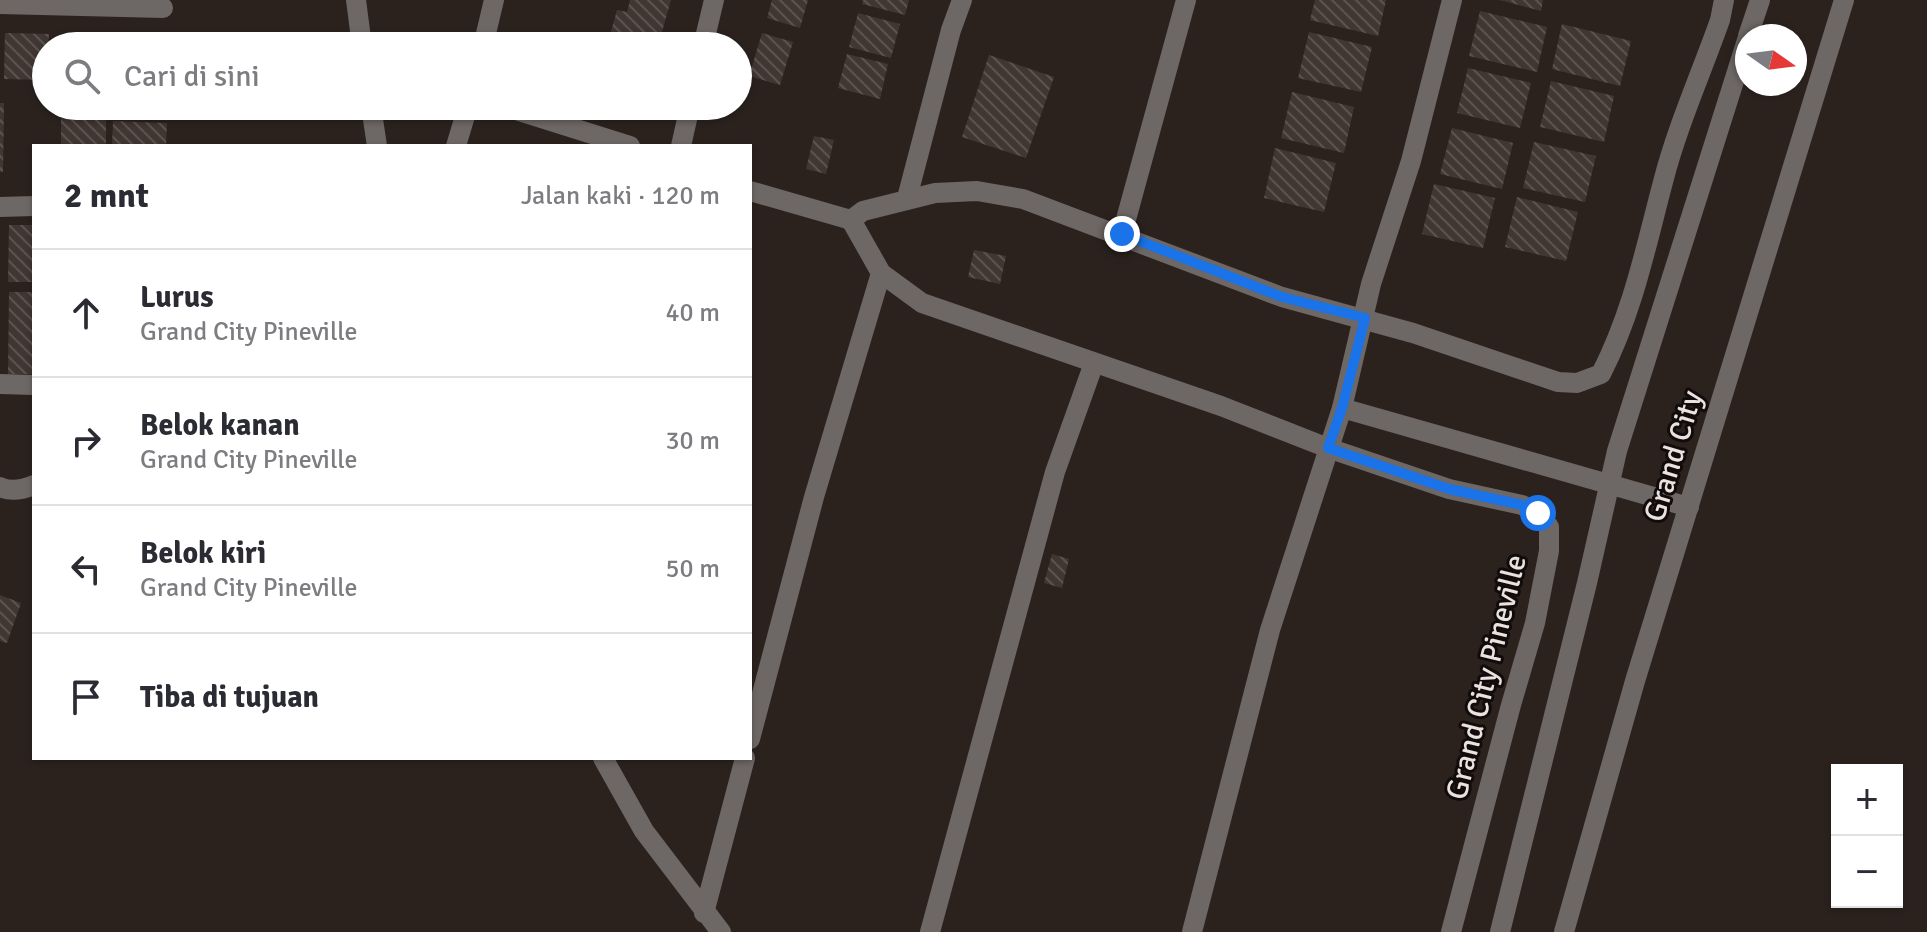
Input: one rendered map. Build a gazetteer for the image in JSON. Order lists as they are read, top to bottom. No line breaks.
{"streets":{"street":["Grand City","Grand City Pineville"]},"north":"right","page":{"search":"Cari di sini","heading":["2 mnt","Jalan kaki · 120 m"],"list":[["Lurus","Grand City Pineville","40 m"],["Belok kanan","Grand City Pineville","30 m"],["Belok kiri","Grand City Pineville","50 m"],"Tiba di tujuan"],"map_buttons":["+","−"]}}
